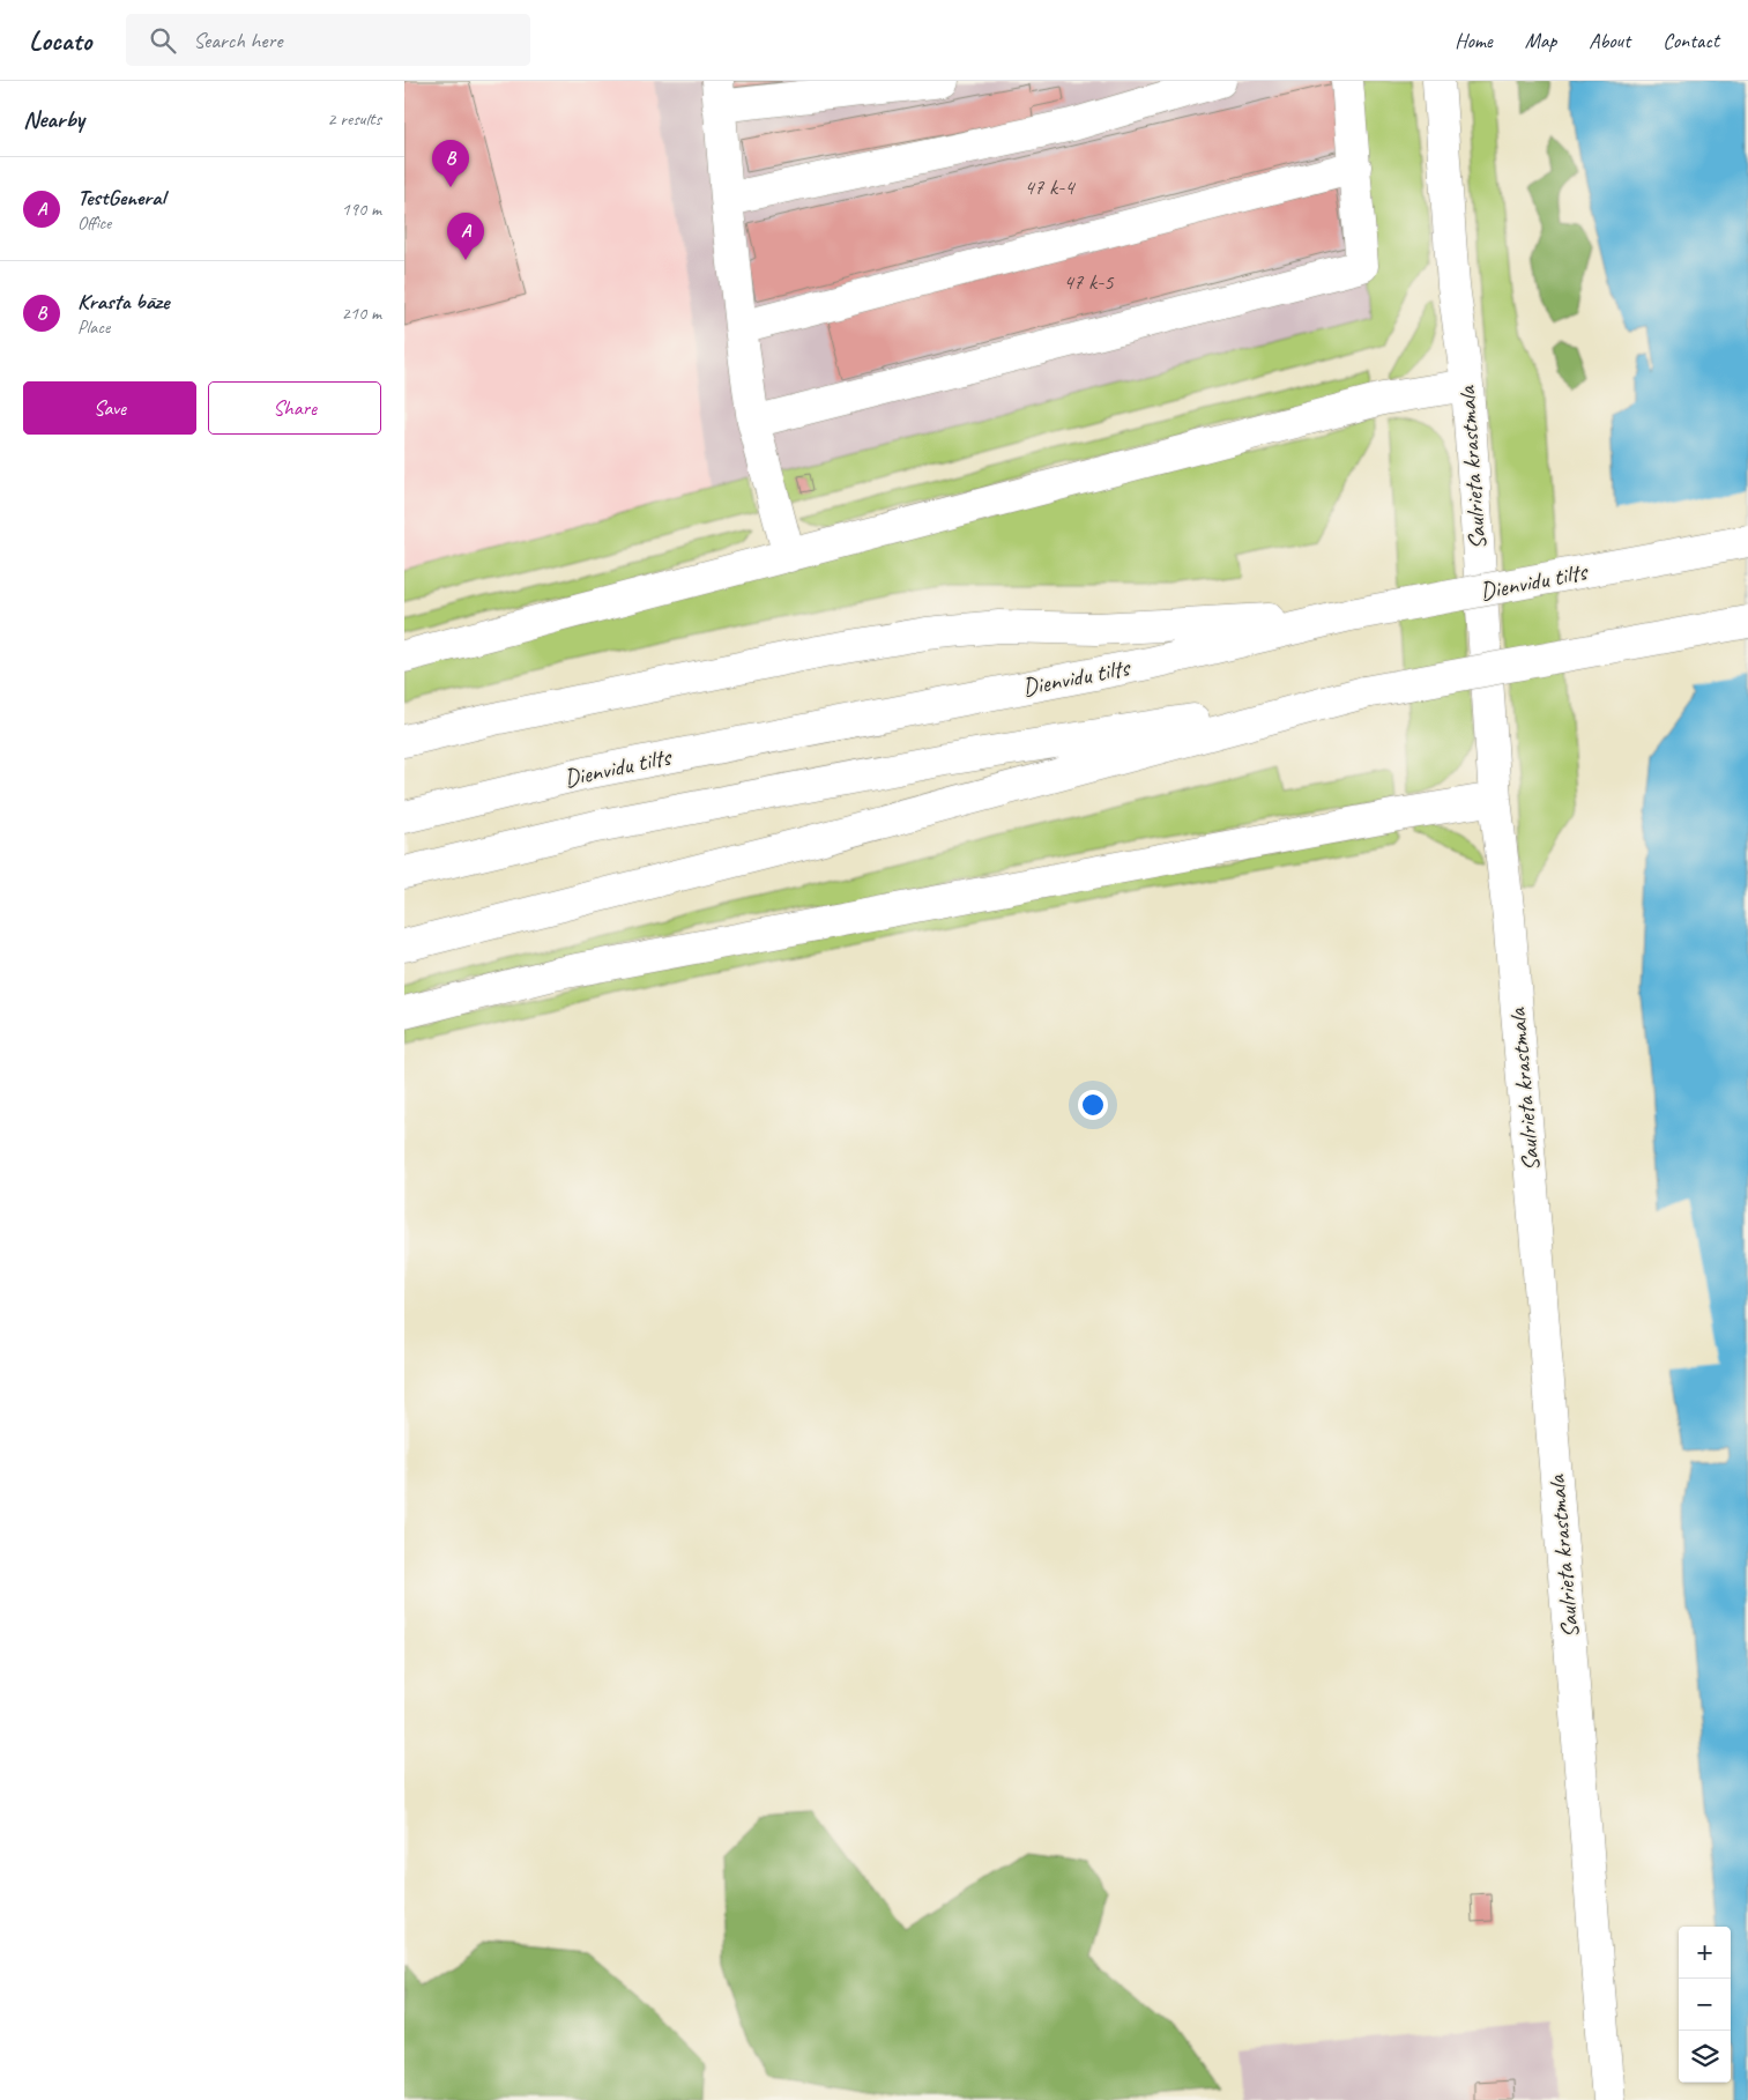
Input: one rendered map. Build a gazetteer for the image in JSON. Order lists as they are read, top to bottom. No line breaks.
{"streets":{"main road":["Saulrieta krastmala","Dienvidu tilts"]},"house_numbers":["47 k-4","47 k-5"],"page":{"header":"Locato","search":"Search here","nav":["Home","Map","About","Contact"],"heading":["Nearby","2 results"],"pins":["B","A"],"list":[{"mark":"A","name":"TestGeneral","note":"Office","value":"190 m"},{"mark":"B","name":"Krasta bāze","note":"Place","value":"210 m"}],"buttons":["Save","Share"],"map_buttons":["+","−"]}}
